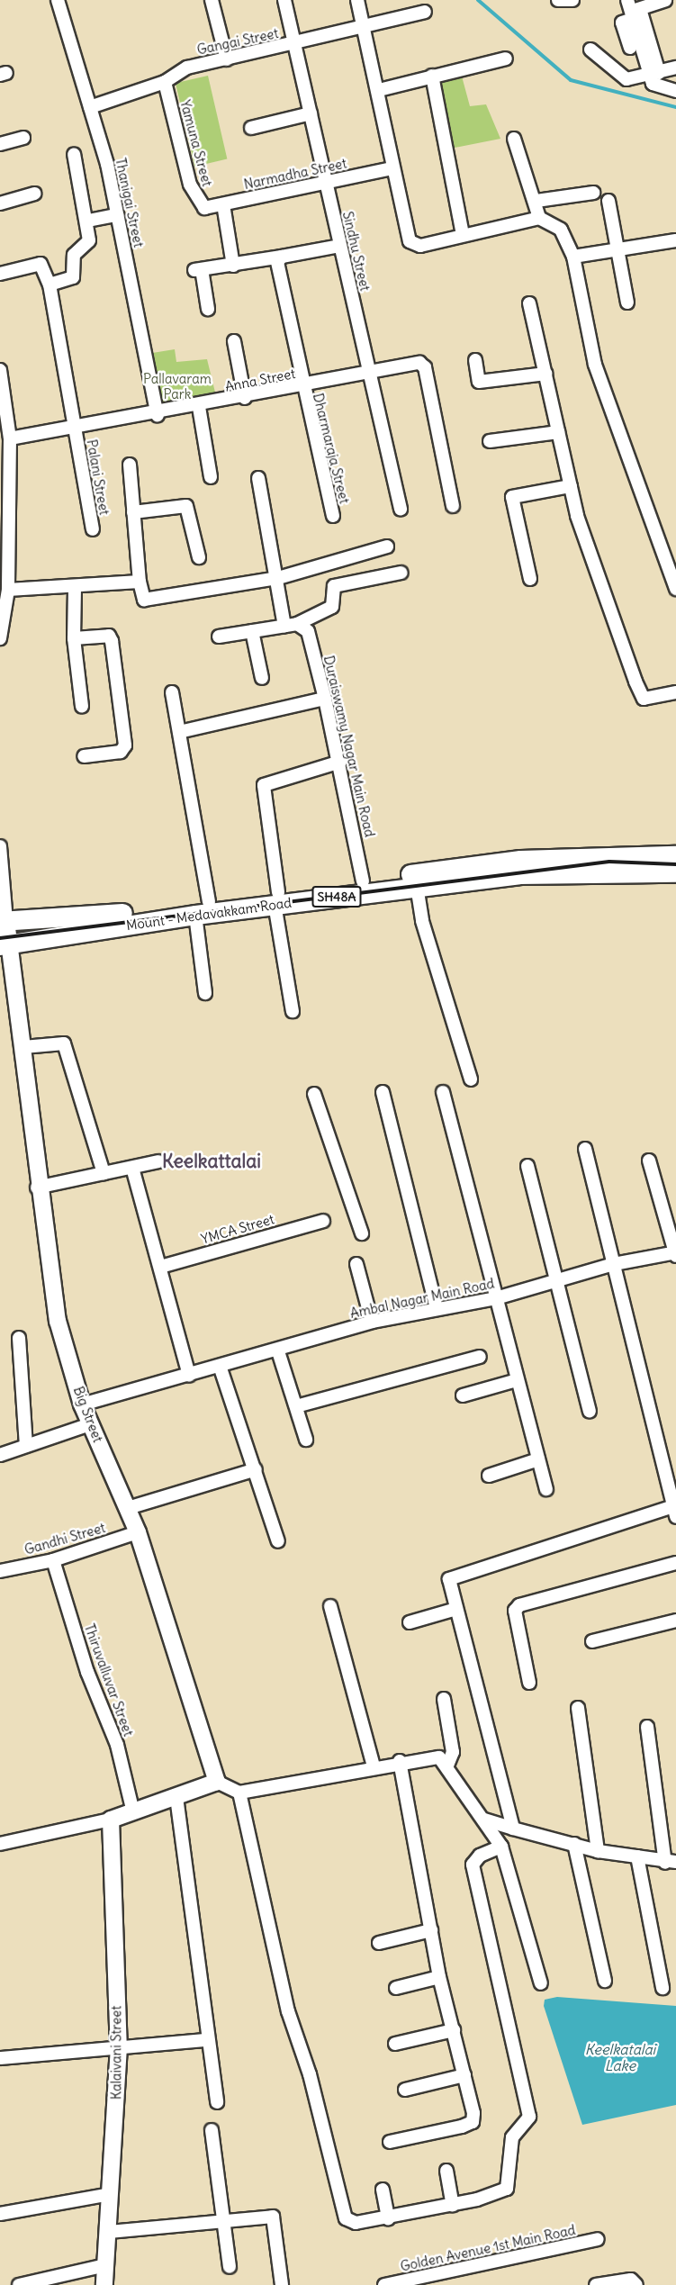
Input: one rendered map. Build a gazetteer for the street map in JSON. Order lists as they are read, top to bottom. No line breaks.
{"streets":{"main road":["SH48A","Mount - Medavakkam Road"],"street":["Gangai Street","Yamuna Street","Narmadha Street","Thanigai Street","Sindhu Street","Anna Street","Dharmaraja Street","Palani Street","Duraiswamy Nagar Main Road","YMCA Street","Ambal Nagar Main Road","Big Street","Gandhi Street","Thiruvalluvar Street","Kalaivani Street","Golden Avenue 1st Main Road"]},"crossings":[["Gangai Street","Yamuna Street"],["Gangai Street","Thanigai Street"],["Gangai Street","Sindhu Street"],["Yamuna Street","Narmadha Street"],["Narmadha Street","Sindhu Street"],["Thanigai Street","Anna Street"],["Sindhu Street","Anna Street"],["Anna Street","Dharmaraja Street"],["Anna Street","Palani Street"],["Duraiswamy Nagar Main Road","Mount - Medavakkam Road"],["Mount - Medavakkam Road","Big Street"],["Ambal Nagar Main Road","Big Street"],["Big Street","Gandhi Street"],["Gandhi Street","Thiruvalluvar Street"]],"districts":["Keelkattalai"],"water":["Keelkatalai Lake"],"parks":["Pallavaram Park"]}
